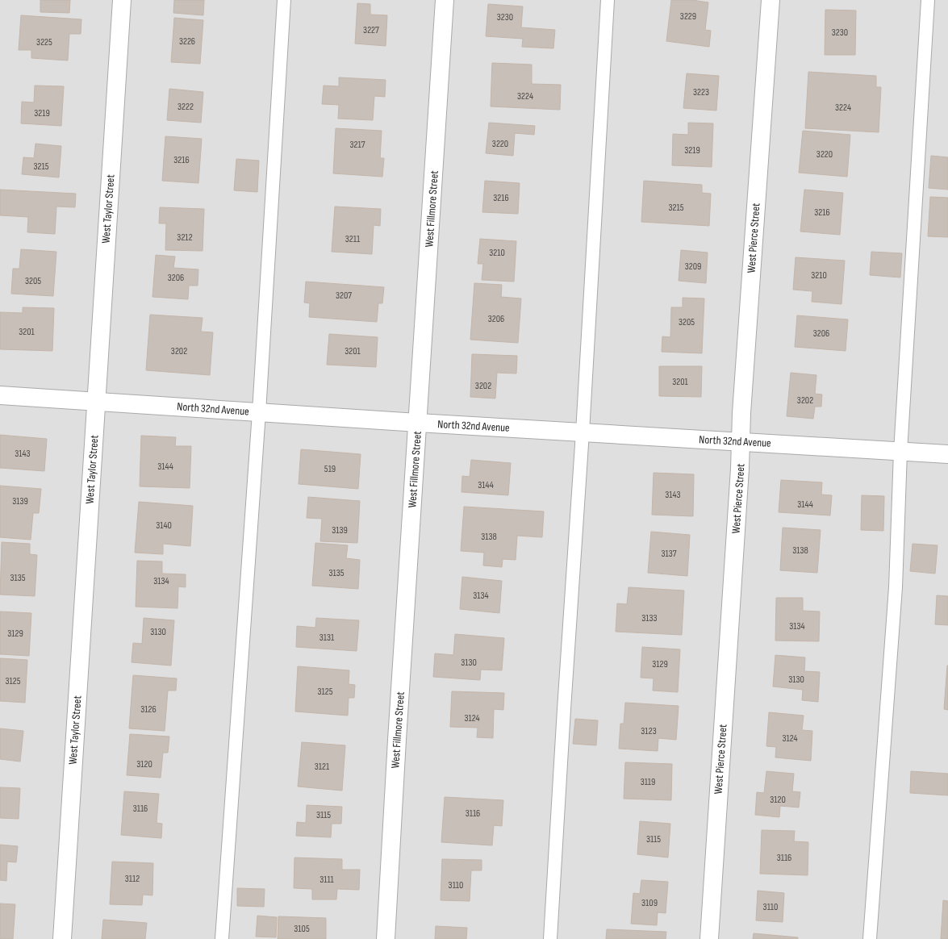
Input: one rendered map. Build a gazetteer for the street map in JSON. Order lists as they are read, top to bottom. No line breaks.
{"streets":{"street":["West Taylor Street","West Fillmore Street","West Pierce Street","North 32nd Avenue"]},"crossings":[["West Taylor Street","North 32nd Avenue"],["West Fillmore Street","North 32nd Avenue"],["West Pierce Street","North 32nd Avenue"]],"house_numbers":["3229","3230","3227","3230","3226","3225","3223","3224","3222","3224","3219","3220","3217","3219","3220","3216","3215","3216","3215","3216","3212","3211","3210","3209","3210","3206","3205","3207","3206","3205","3201","3206","3202","3201","3201","3202","3202","3143","3144","519","3144","3143","3139","3144","3140","3139","3138","3138","3137","3135","3135","3134","3134","3133","3134","3130","3129","3131","3130","3129","3130","3125","3125","3126","3124","3123","3124","3120","3121","3119","3120","3116","3116","3115","3115","3116","3112","3111","3110","3109","3110","3105"]}
